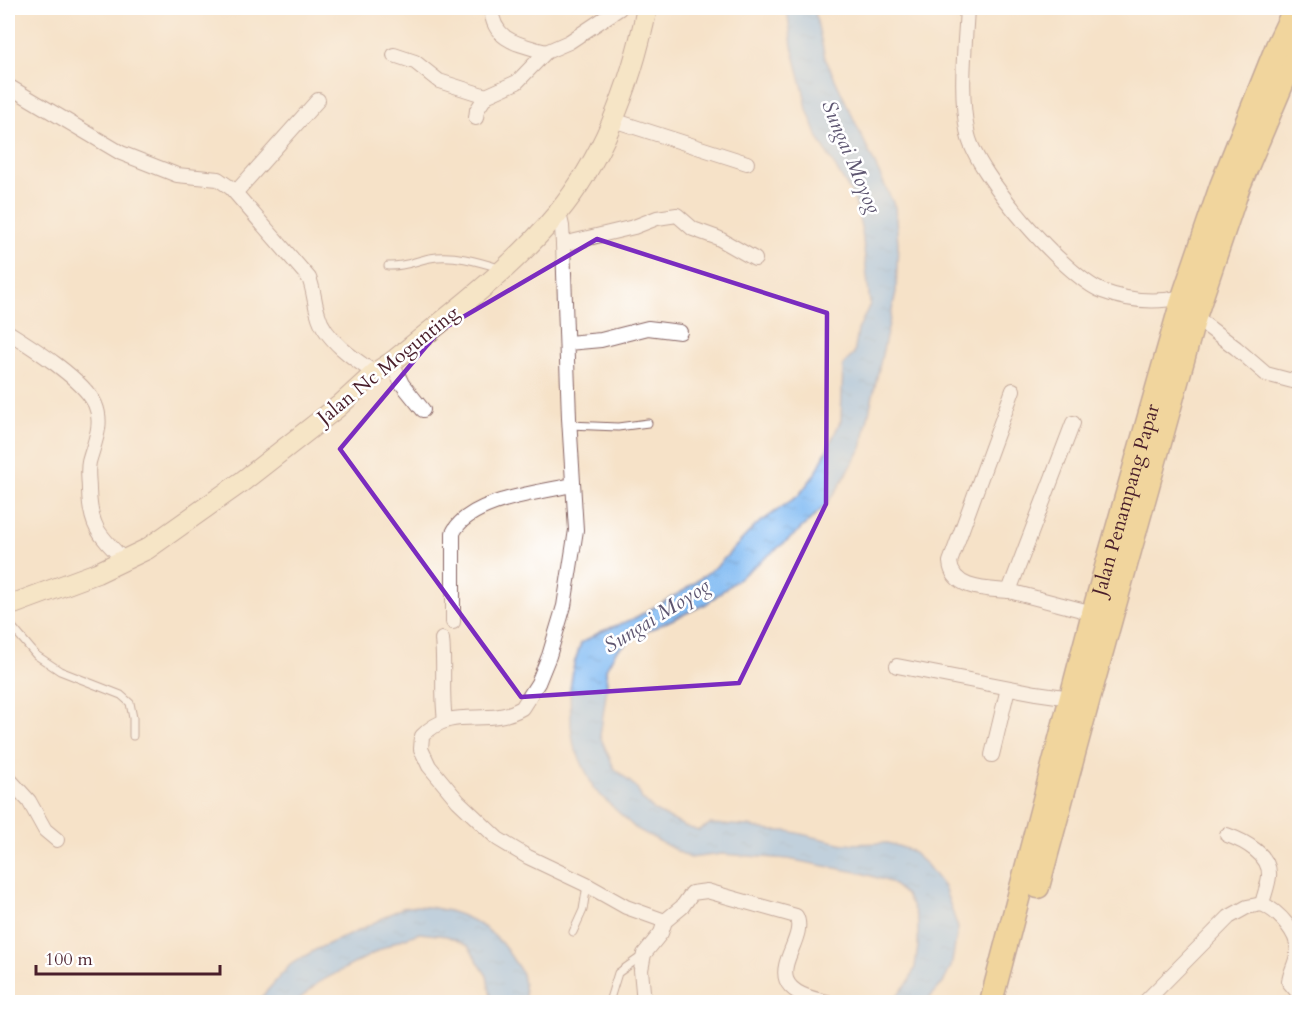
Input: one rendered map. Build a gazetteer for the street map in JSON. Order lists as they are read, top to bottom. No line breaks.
{"streets":{"main road":["Jalan Penampang Papar"],"street":["Jalan Nc Mogunting"]},"water":["Sungai Moyog"],"scale_bar":"100 m"}
